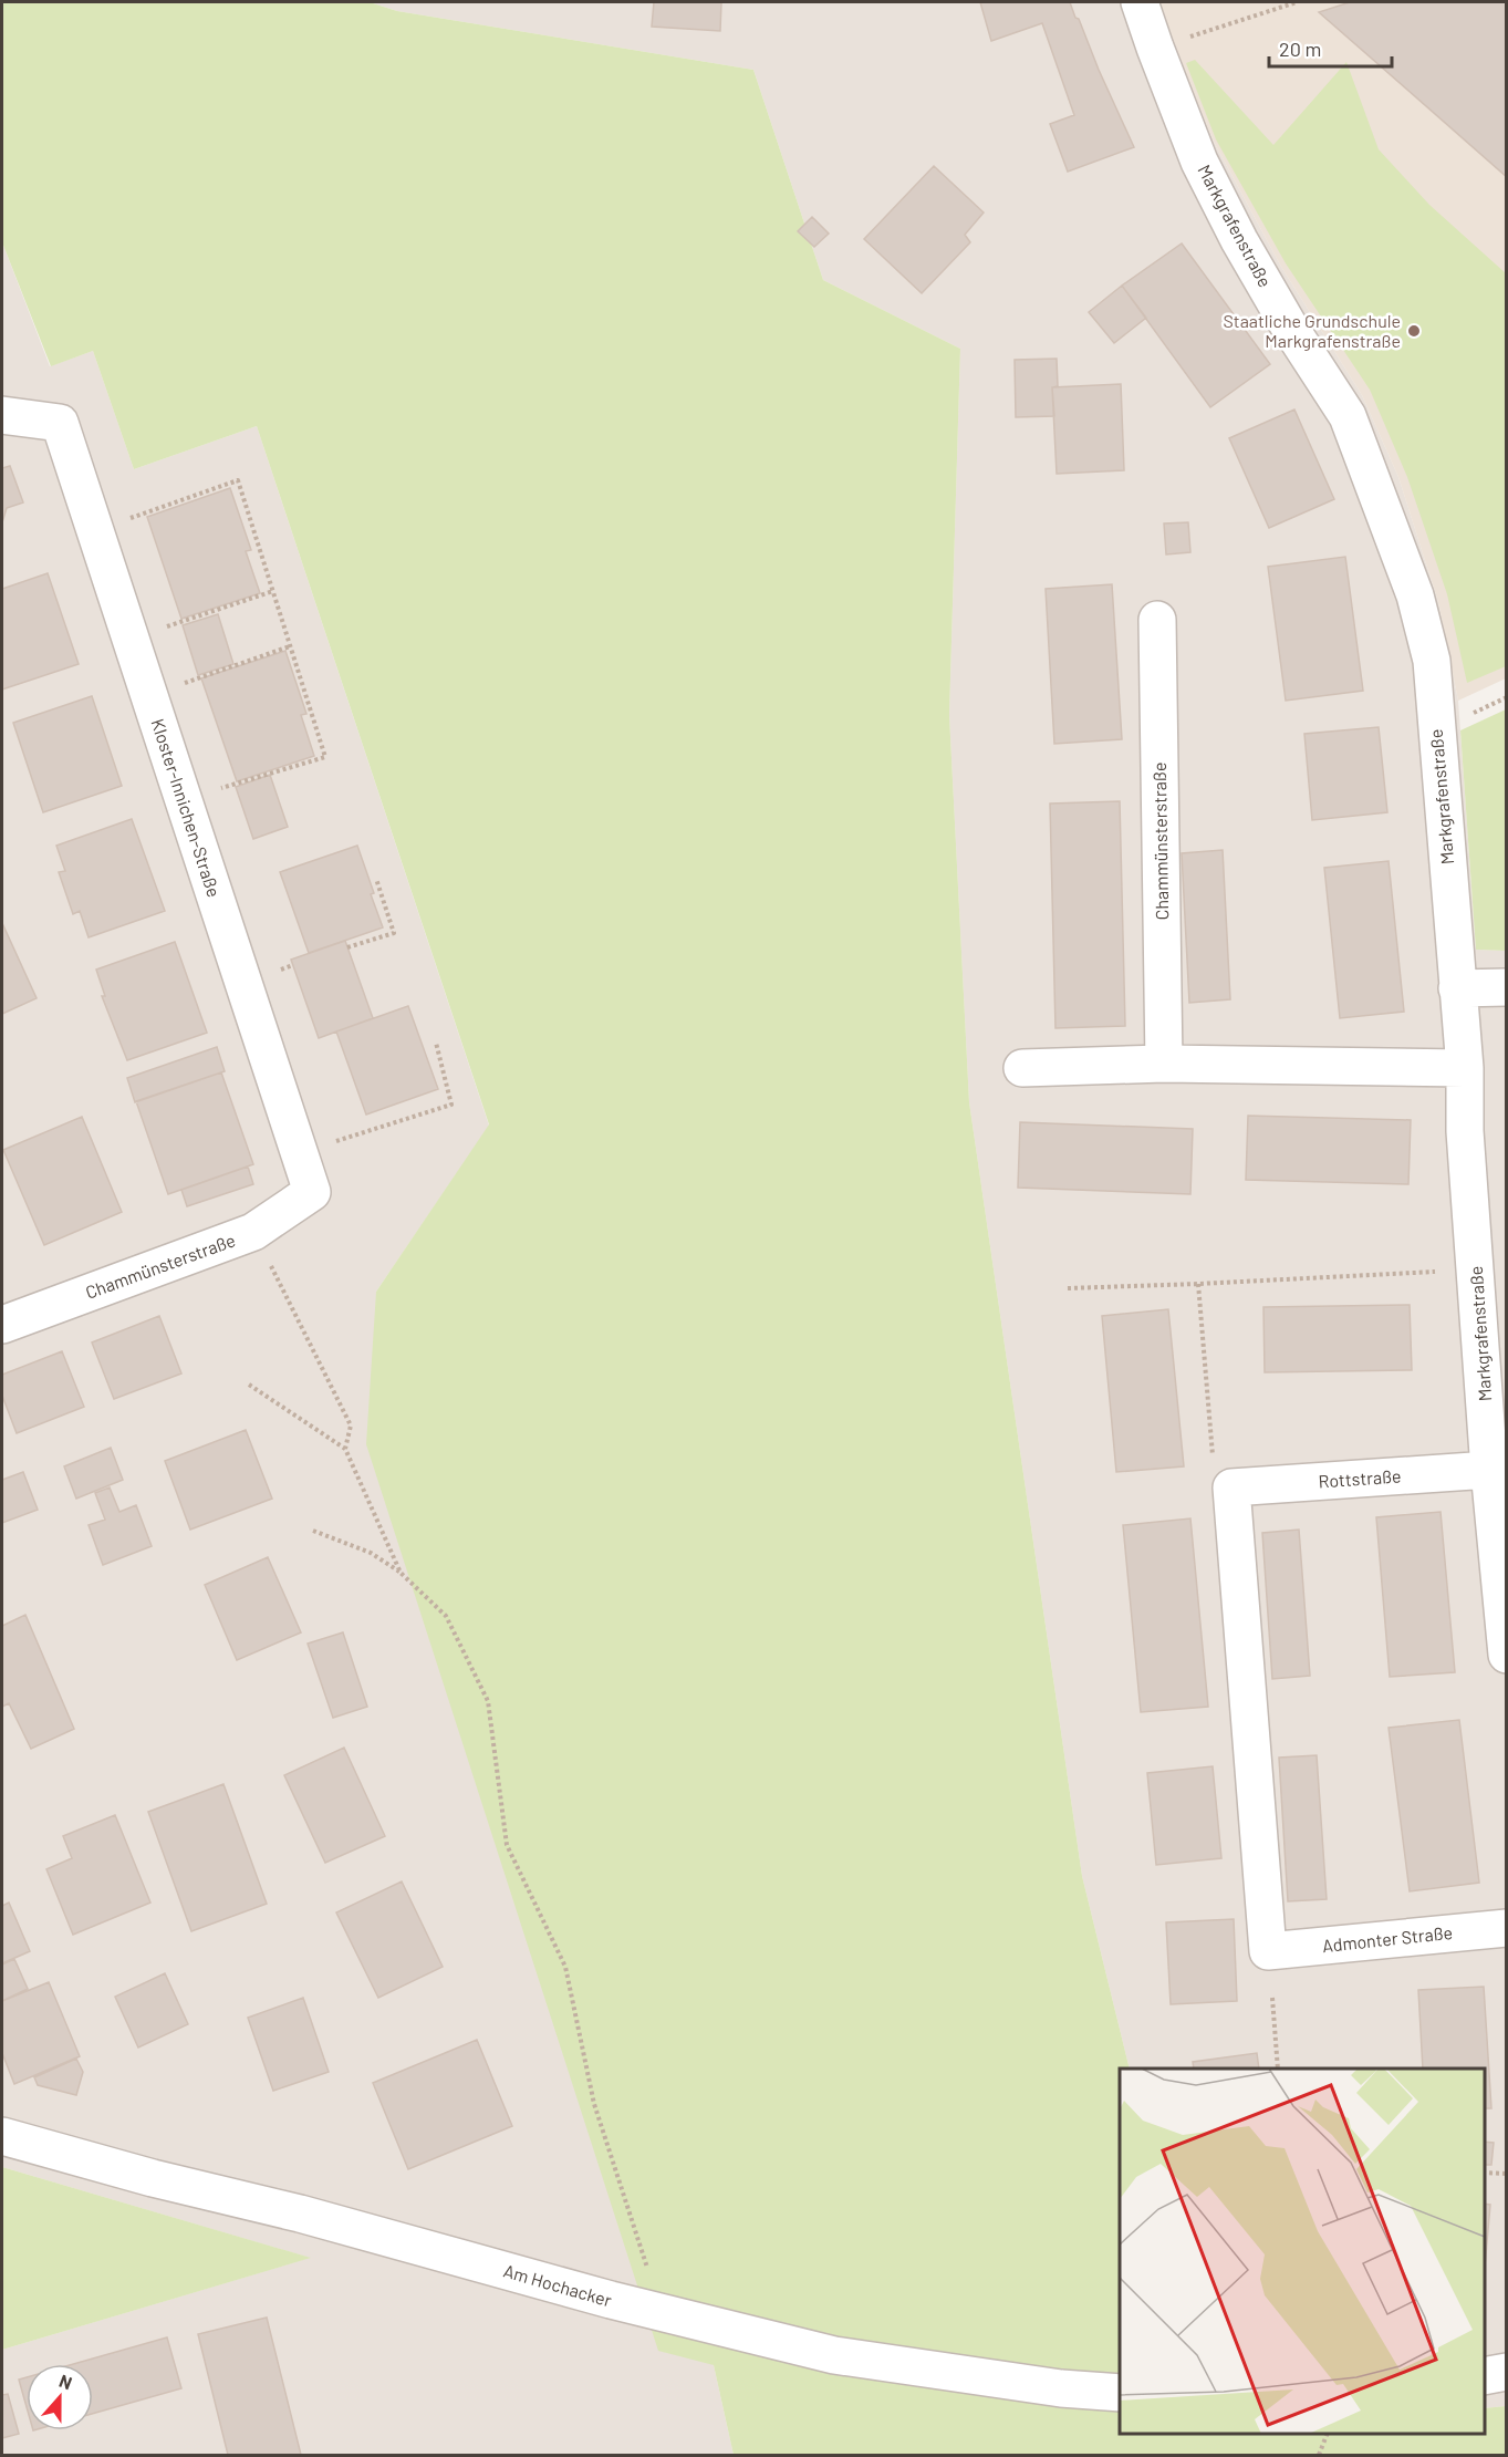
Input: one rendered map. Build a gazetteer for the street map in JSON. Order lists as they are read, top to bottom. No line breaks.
{"streets":{"street":["Markgrafenstraße","Kloster-Innichen-Straße","Chammünsterstraße","Rottstraße","Admonter Straße","Am Hochacker"]},"crossings":[["Markgrafenstraße","Rottstraße"],["Kloster-Innichen-Straße","Chammünsterstraße"],["Rottstraße","Admonter Straße"]],"places":["Staatliche Grundschule Markgrafenstraße"],"scale_bar":"20 m","north":"top"}
